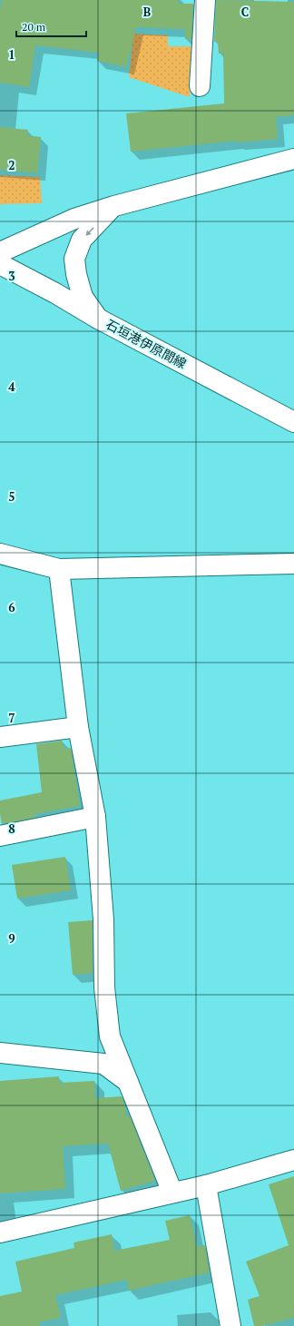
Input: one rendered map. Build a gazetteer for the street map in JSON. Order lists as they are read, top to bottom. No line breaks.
{"streets":{"street":["石垣港伊原間線"]},"scale_bar":"20 m","grid":{"columns":["B","C"],"rows":["1","2","3","4","5","6","7","8","9"]}}
